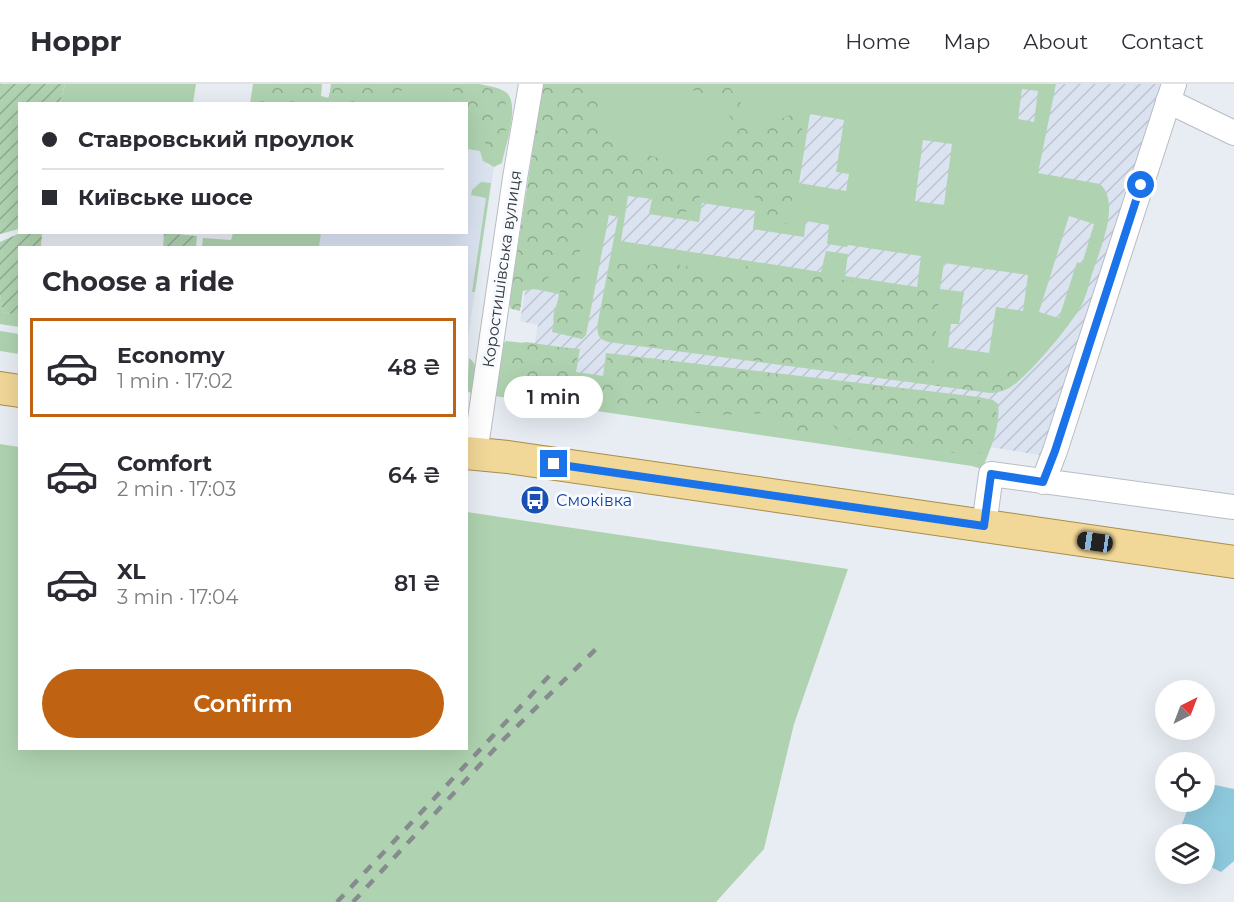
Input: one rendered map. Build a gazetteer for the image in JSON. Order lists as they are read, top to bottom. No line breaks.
{"streets":{"street":["Коростишівська вулиця"]},"places":{"bus stop":["Смоківка"]},"north":"top right","page":{"header":"Hoppr","nav":["Home","Map","About","Contact"],"banner":["Ставровський проулок","Київське шосе"],"heading":"Choose a ride","list":[{"name":"Economy","note":"1 min · 17:02","value":"48 ₴"},{"name":"Comfort","note":"2 min · 17:03","value":"64 ₴"},{"name":"XL","note":"3 min · 17:04","value":"81 ₴"}],"bubble":"1 min","buttons":"Confirm"}}
